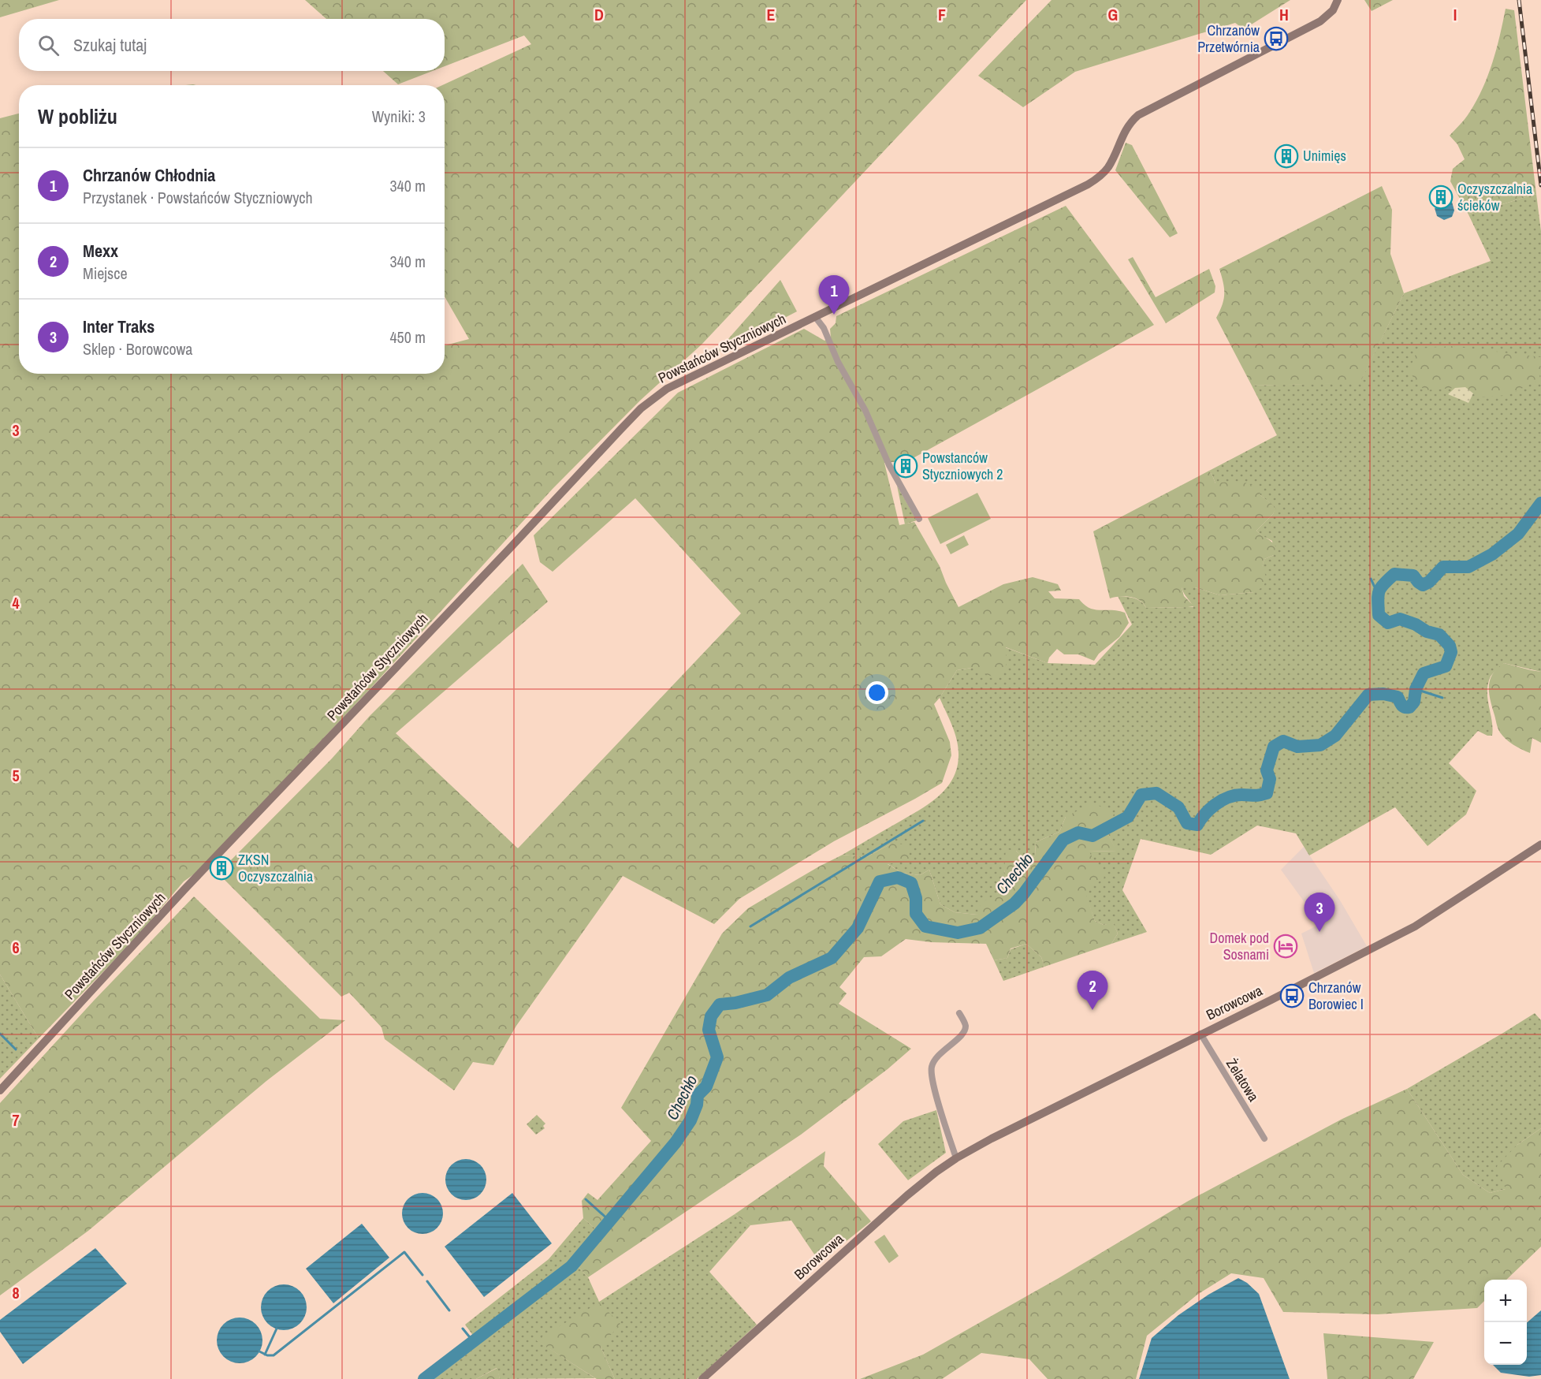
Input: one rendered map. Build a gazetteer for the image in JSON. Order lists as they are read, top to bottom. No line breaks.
{"streets":{"street":["Powstańców Styczniowych","Borowcowa","Żelatowa"]},"crossings":[["Borowcowa","Żelatowa"]],"water":["Chechło"],"places":{"bus stop":["Chrzanów Przetwórnia","Chrzanów Borowiec I"],"building":["Unimięs","Oczyszczalnia ścieków","Powstanców Styczniowych 2","ZKSN Oczyszczalnia"],"hotel":["Domek pod Sosnami"]},"page":{"search":"Szukaj tutaj","heading":["W pobliżu","Wyniki: 3"],"list":[{"mark":"1","name":"Chrzanów Chłodnia","note":"Przystanek · Powstańców Styczniowych","value":"340 m"},{"mark":"2","name":"Mexx","note":"Miejsce","value":"340 m"},{"mark":"3","name":"Inter Traks","note":"Sklep · Borowcowa","value":"450 m"}],"pins":["1","3","2"],"map_buttons":["+","−"]},"grid":{"columns":["D","E","F","G","H","I"],"rows":["3","4","5","6","7","8"]}}
